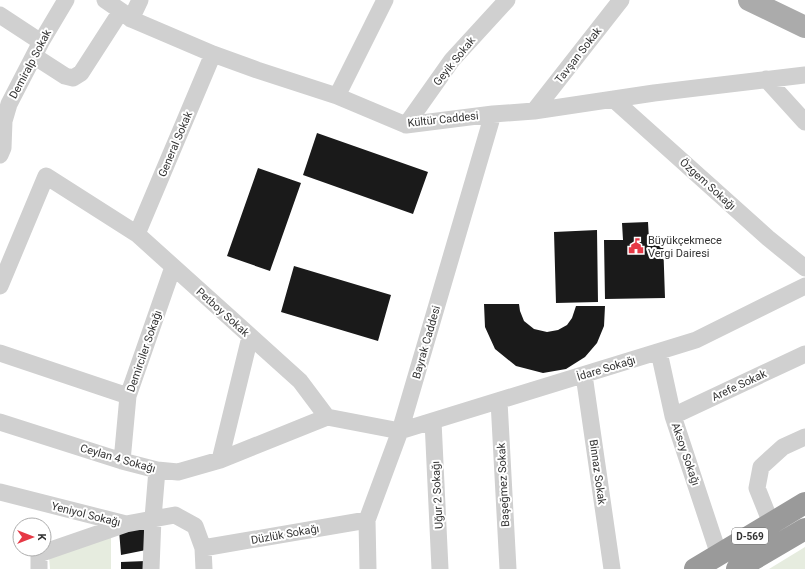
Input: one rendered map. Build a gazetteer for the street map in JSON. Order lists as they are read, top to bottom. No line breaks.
{"streets":{"highway":["D-569"],"street":["Tavşan Sokak","Geyik Sokak","Demiralp Sokak","Kültür Caddesi","General Sokak","Özgem Sokağı","Petboy Sokak","Bayrak Caddesi","Demirciler Sokağı","İdare Sokağı","Arefe Sokak","Aksoy Sokağı","Ceylan 4 Sokağı","Binnaz Sokak","Başeğmez Sokak","Uğur 2 Sokağı","Yeniyol Sokağı","Düzlük Sokağı"]},"crossings":[["Tavşan Sokak","Kültür Caddesi"],["Geyik Sokak","Kültür Caddesi"],["Kültür Caddesi","General Sokak"],["Kültür Caddesi","Özgem Sokağı"],["Kültür Caddesi","Bayrak Caddesi"],["General Sokak","Petboy Sokak"],["Petboy Sokak","Demirciler Sokağı"],["Petboy Sokak","Ceylan 4 Sokağı"],["Bayrak Caddesi","İdare Sokağı"],["Bayrak Caddesi","Düzlük Sokağı"],["Demirciler Sokağı","Ceylan 4 Sokağı"],["İdare Sokağı","Aksoy Sokağı"],["İdare Sokağı","Binnaz Sokak"],["İdare Sokağı","Başeğmez Sokak"],["İdare Sokağı","Uğur 2 Sokağı"],["Arefe Sokak","Aksoy Sokağı"],["Aksoy Sokağı","D-569"],["Yeniyol Sokağı","Düzlük Sokağı"]],"places":{"public building":["Büyükçekmece Vergi Dairesi"]},"north":"right"}
